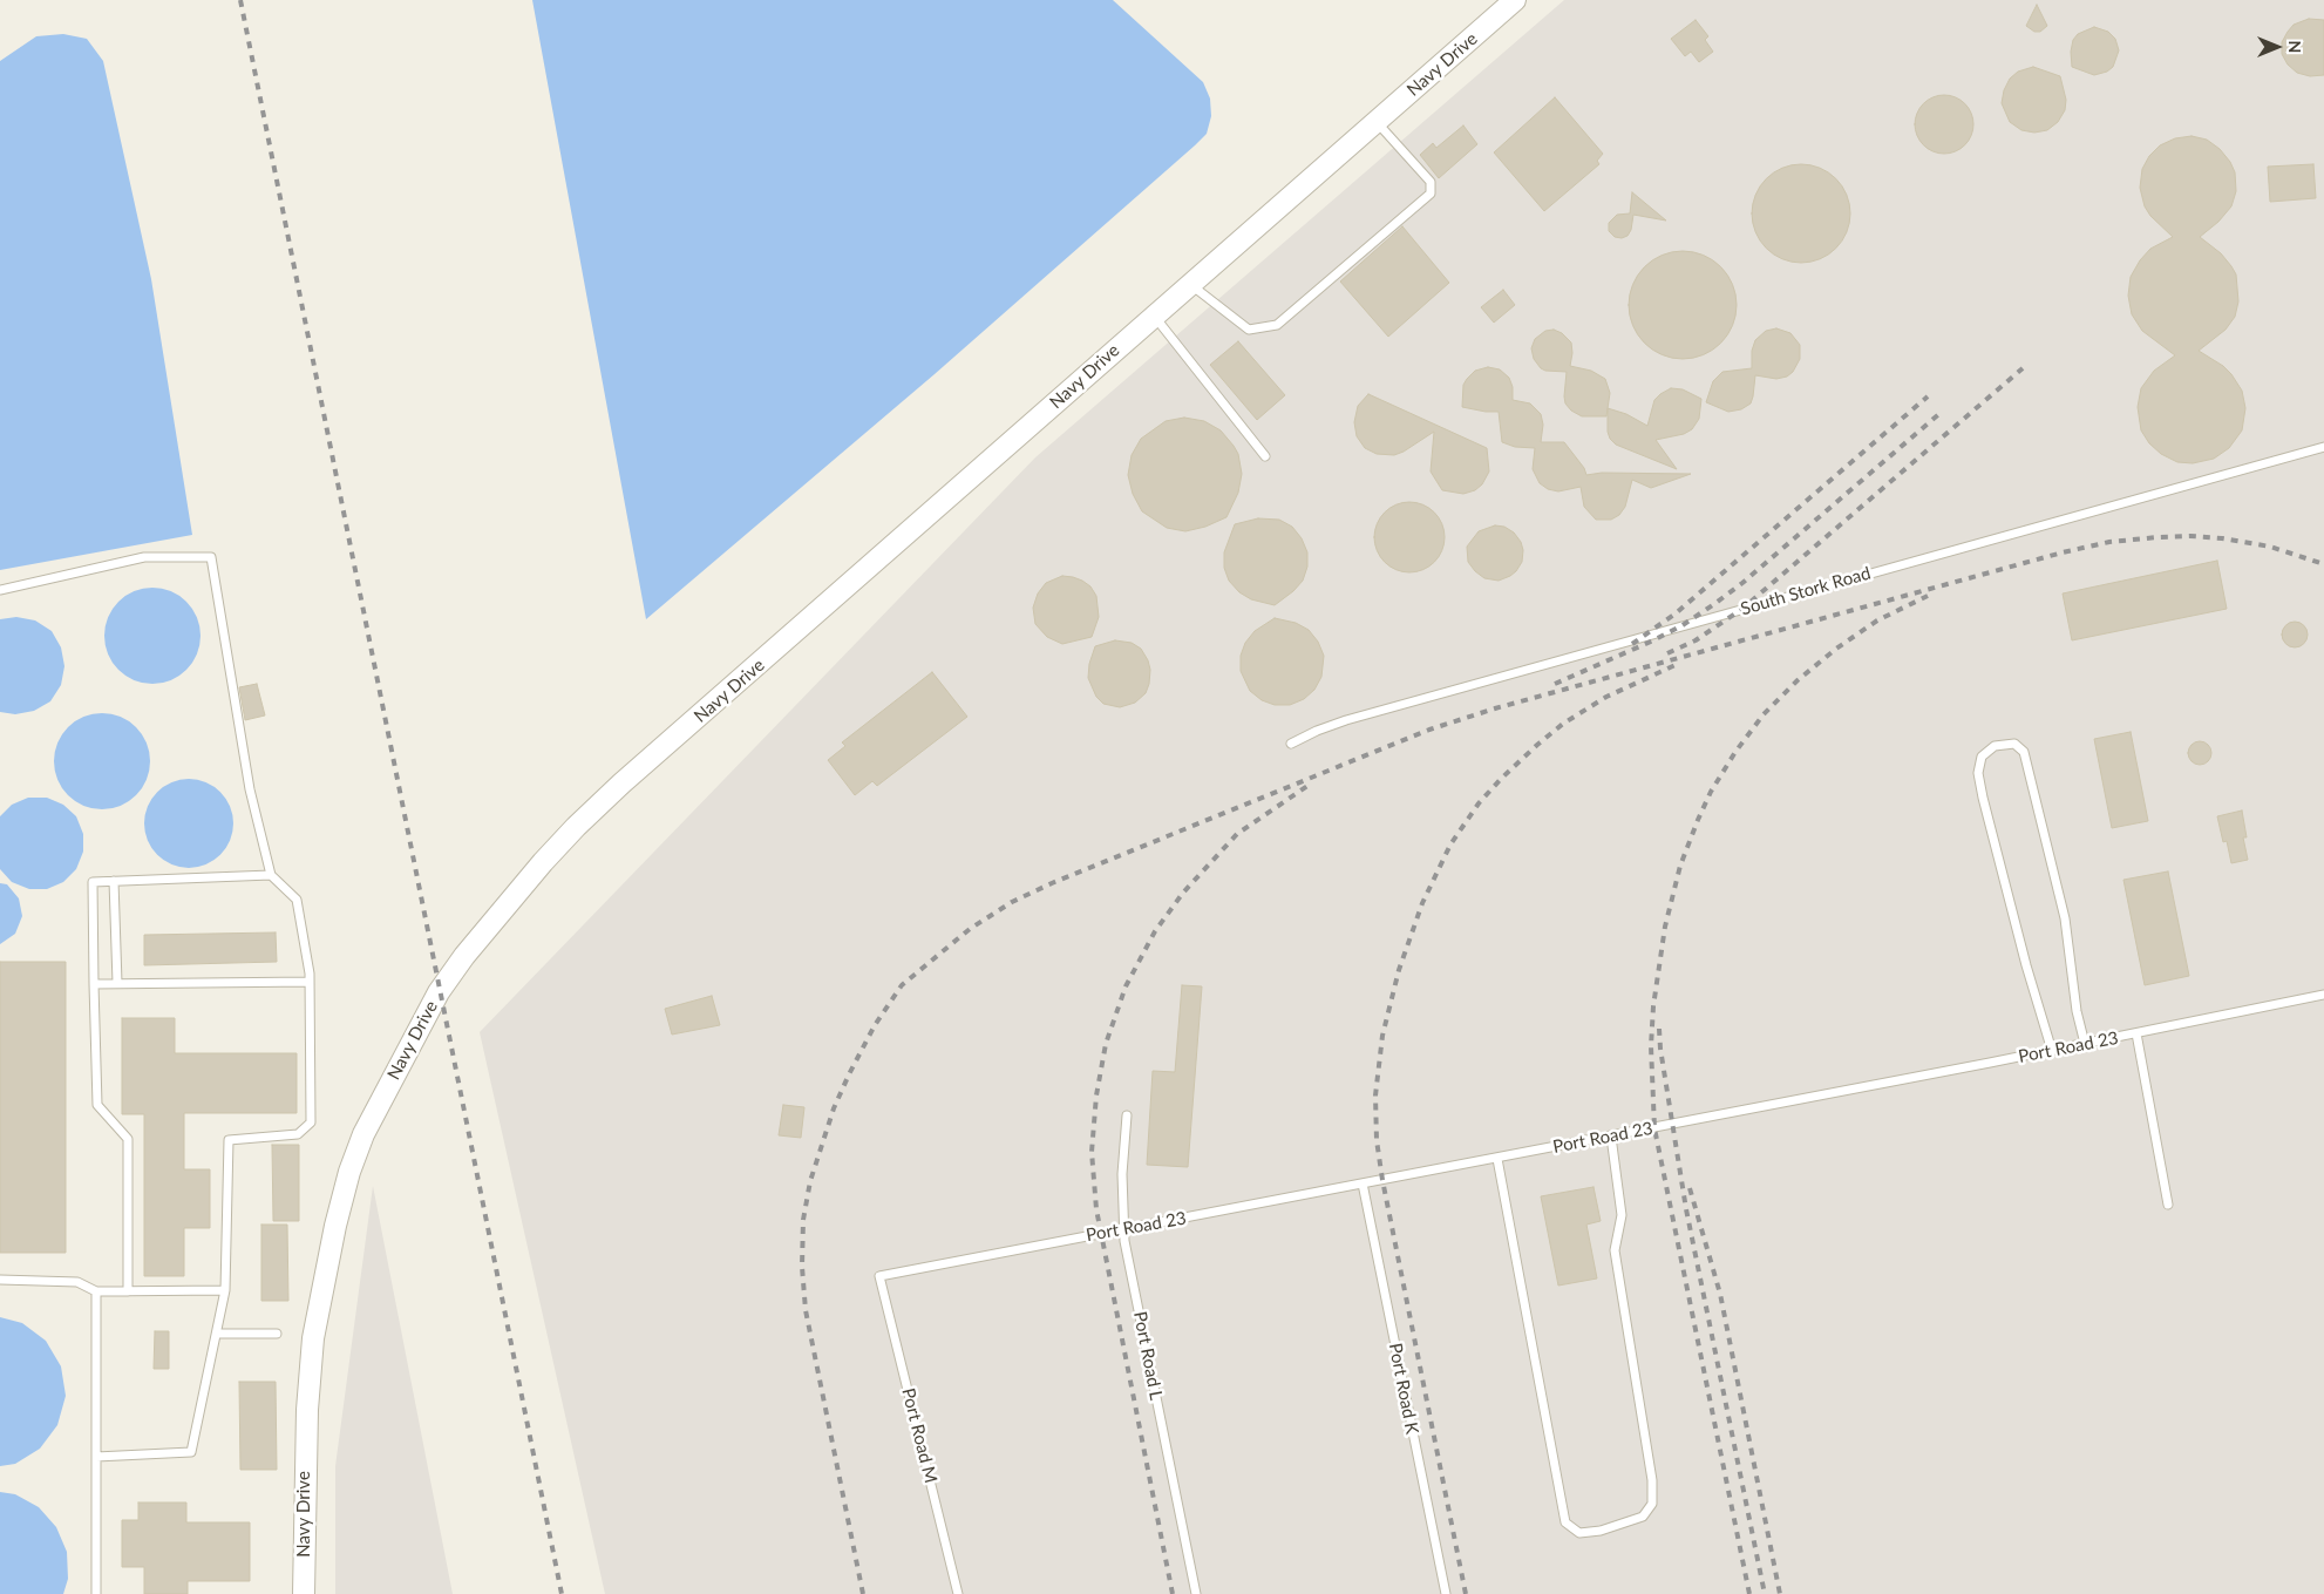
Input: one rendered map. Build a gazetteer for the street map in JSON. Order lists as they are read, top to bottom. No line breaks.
{"streets":{"street":["Navy Drive"],"lane":["South Stork Road","Port Road 23","Port Road L","Port Road K","Port Road M"]},"crossings":[["Port Road 23","Port Road L"],["Port Road 23","Port Road K"],["Port Road 23","Port Road M"]],"north":"right"}
